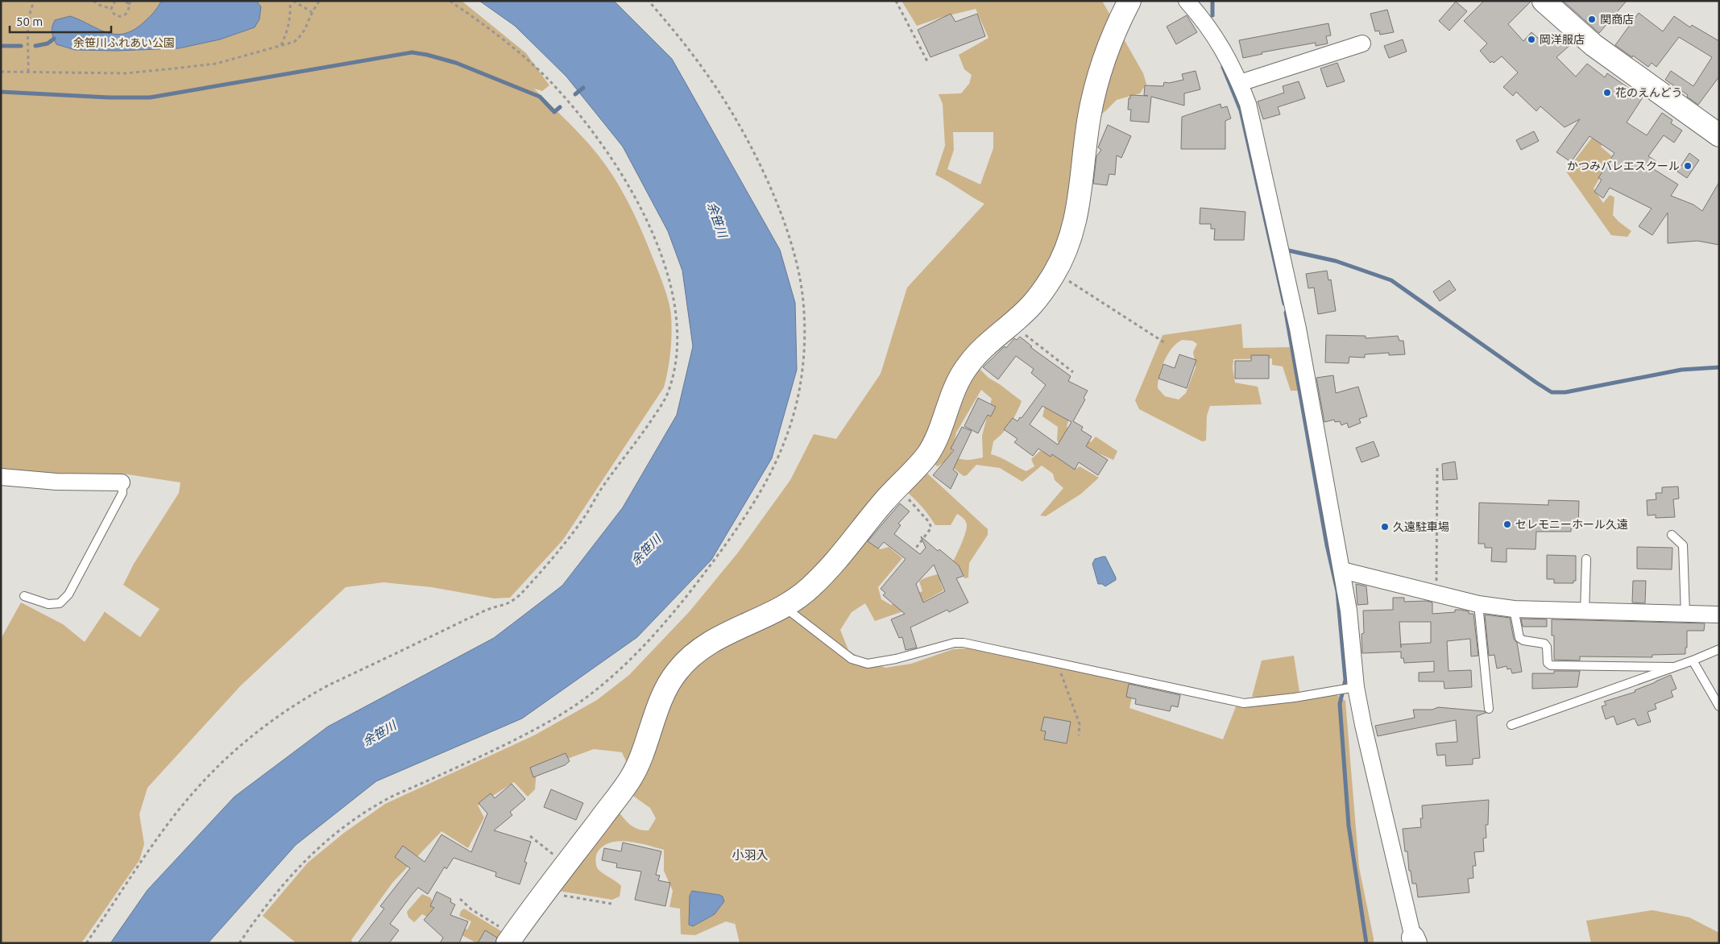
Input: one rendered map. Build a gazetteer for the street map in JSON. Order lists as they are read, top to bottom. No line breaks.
{"districts":["小羽入"],"water":["余笹川"],"parks":["余笹川ふれあい公園"],"places":["関商店","岡洋服店","花のえんどう","かつみバレエスクール","セレモニーホール久遠","久遠駐車場"],"scale_bar":"50 m"}
